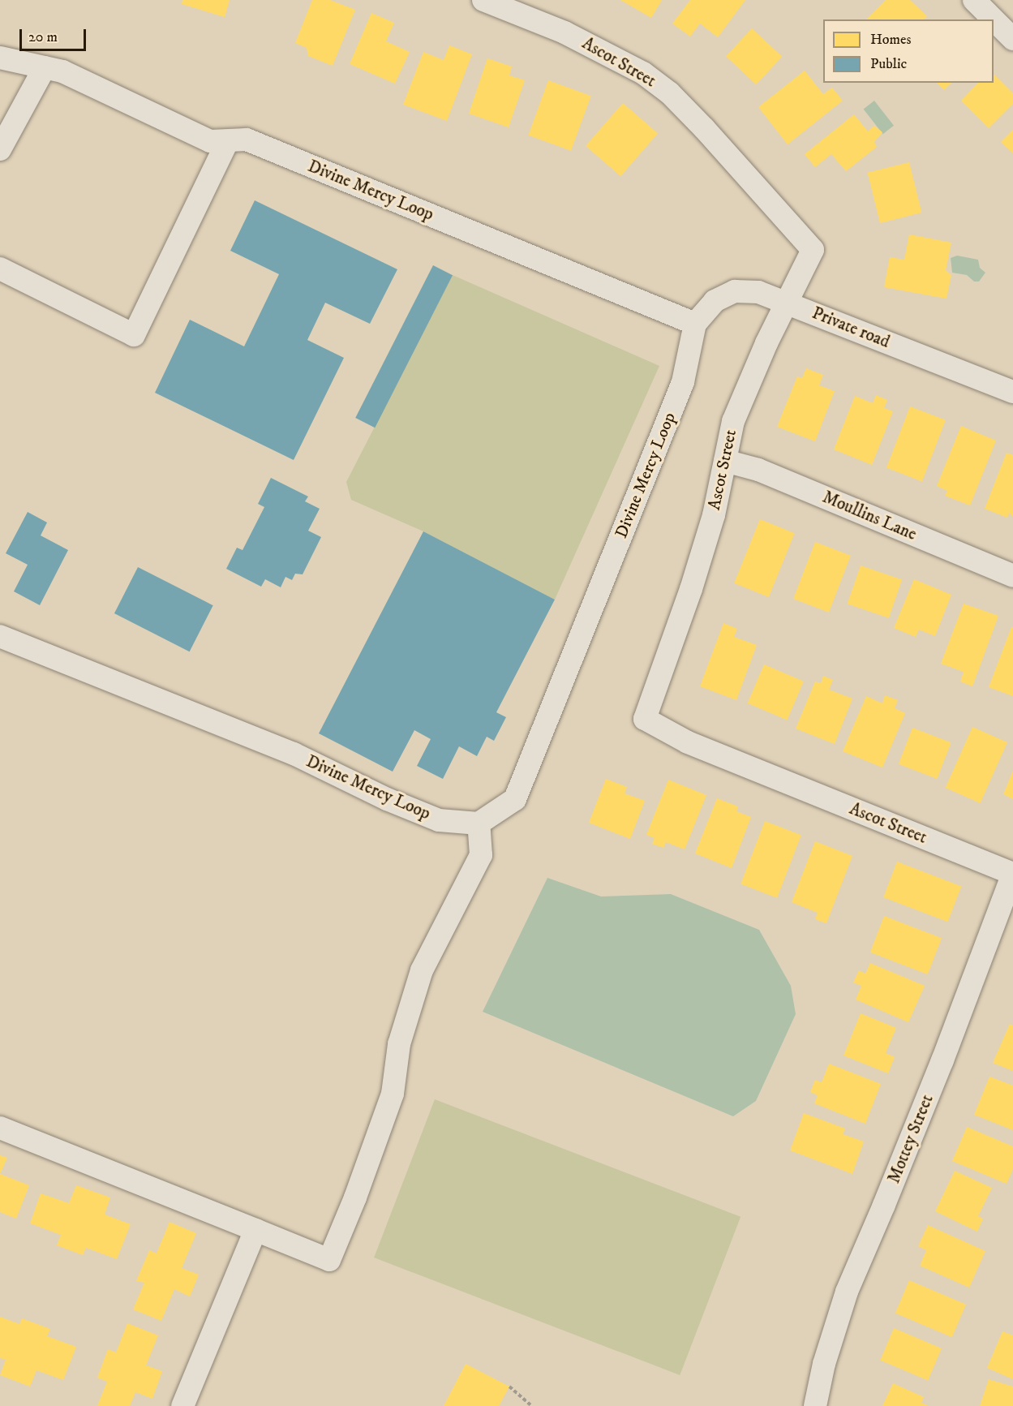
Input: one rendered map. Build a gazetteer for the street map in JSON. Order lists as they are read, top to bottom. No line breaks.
{"streets":{"street":["Ascot Street","Divine Mercy Loop","Private road","Moullins Lane","Mottey Street"]},"crossings":[["Ascot Street","Private road"],["Ascot Street","Moullins Lane"],["Ascot Street","Mottey Street"],["Divine Mercy Loop","Private road"]],"legend":["Homes","Public"],"scale_bar":"20 m"}
